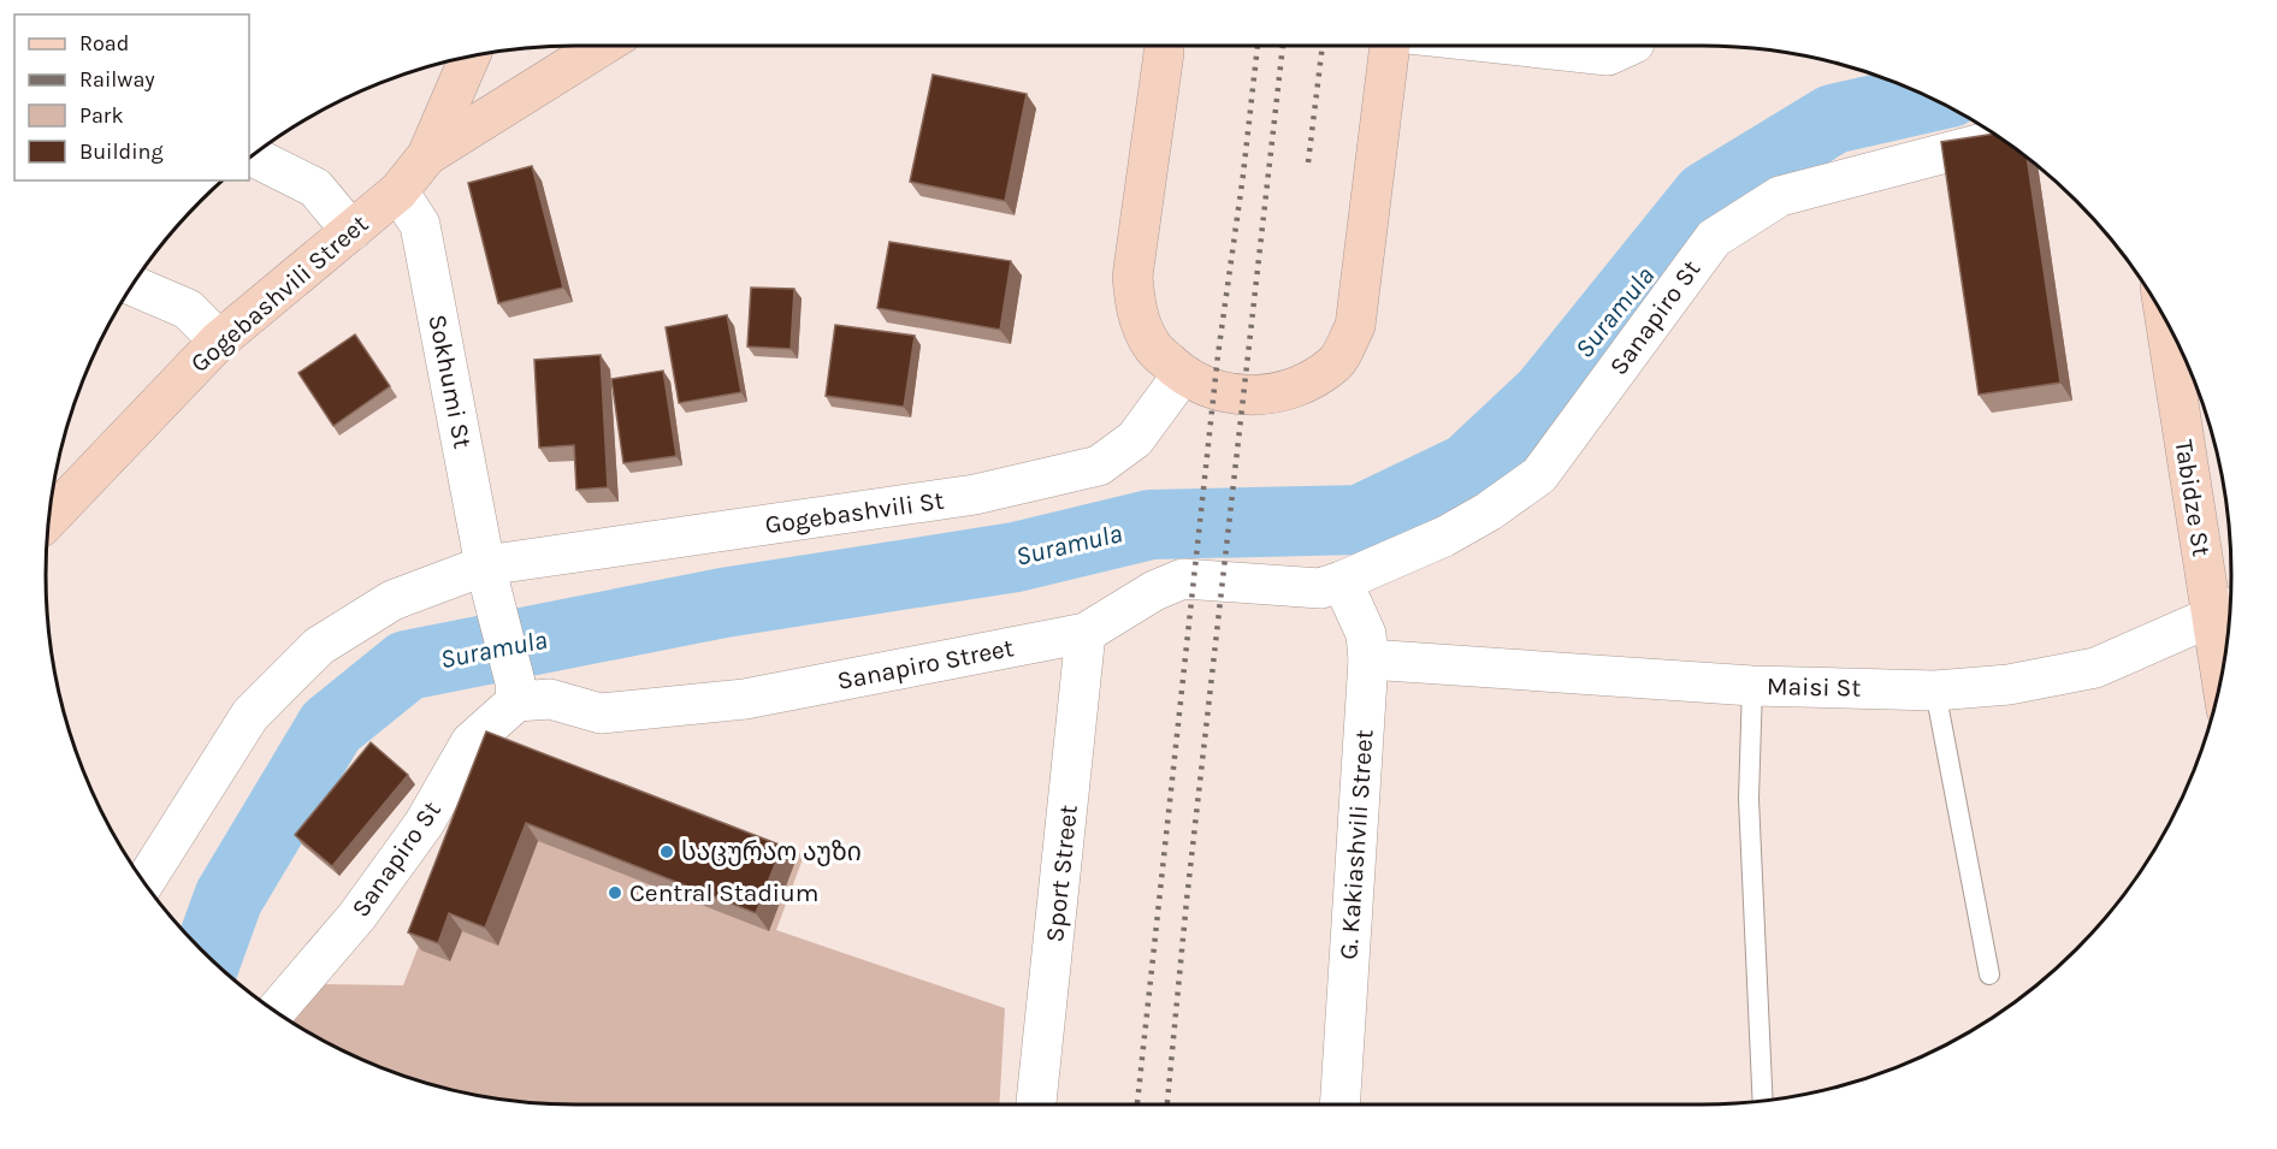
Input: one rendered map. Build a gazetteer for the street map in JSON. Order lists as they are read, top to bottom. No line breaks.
{"streets":{"street":["Gogebashvili Street","Sanapiro St","Sokhumi St","Tabidze St","Gogebashvili St","Sanapiro Street","Maisi St","G. Kakiashvili Street","Sport Street"]},"crossings":[["Gogebashvili Street","Sokhumi St"],["Sanapiro St","Sokhumi St"],["Sanapiro St","Sanapiro Street"],["Sanapiro St","G. Kakiashvili Street"],["Sokhumi St","Gogebashvili St"],["Sokhumi St","Sanapiro Street"],["Tabidze St","Maisi St"],["Sanapiro Street","G. Kakiashvili Street"],["Sanapiro Street","Sport Street"],["Maisi St","G. Kakiashvili Street"]],"water":["Suramula"],"places":["საცურაო აუზი","Central Stadium"],"legend":["Road","Railway","Park","Building"]}
